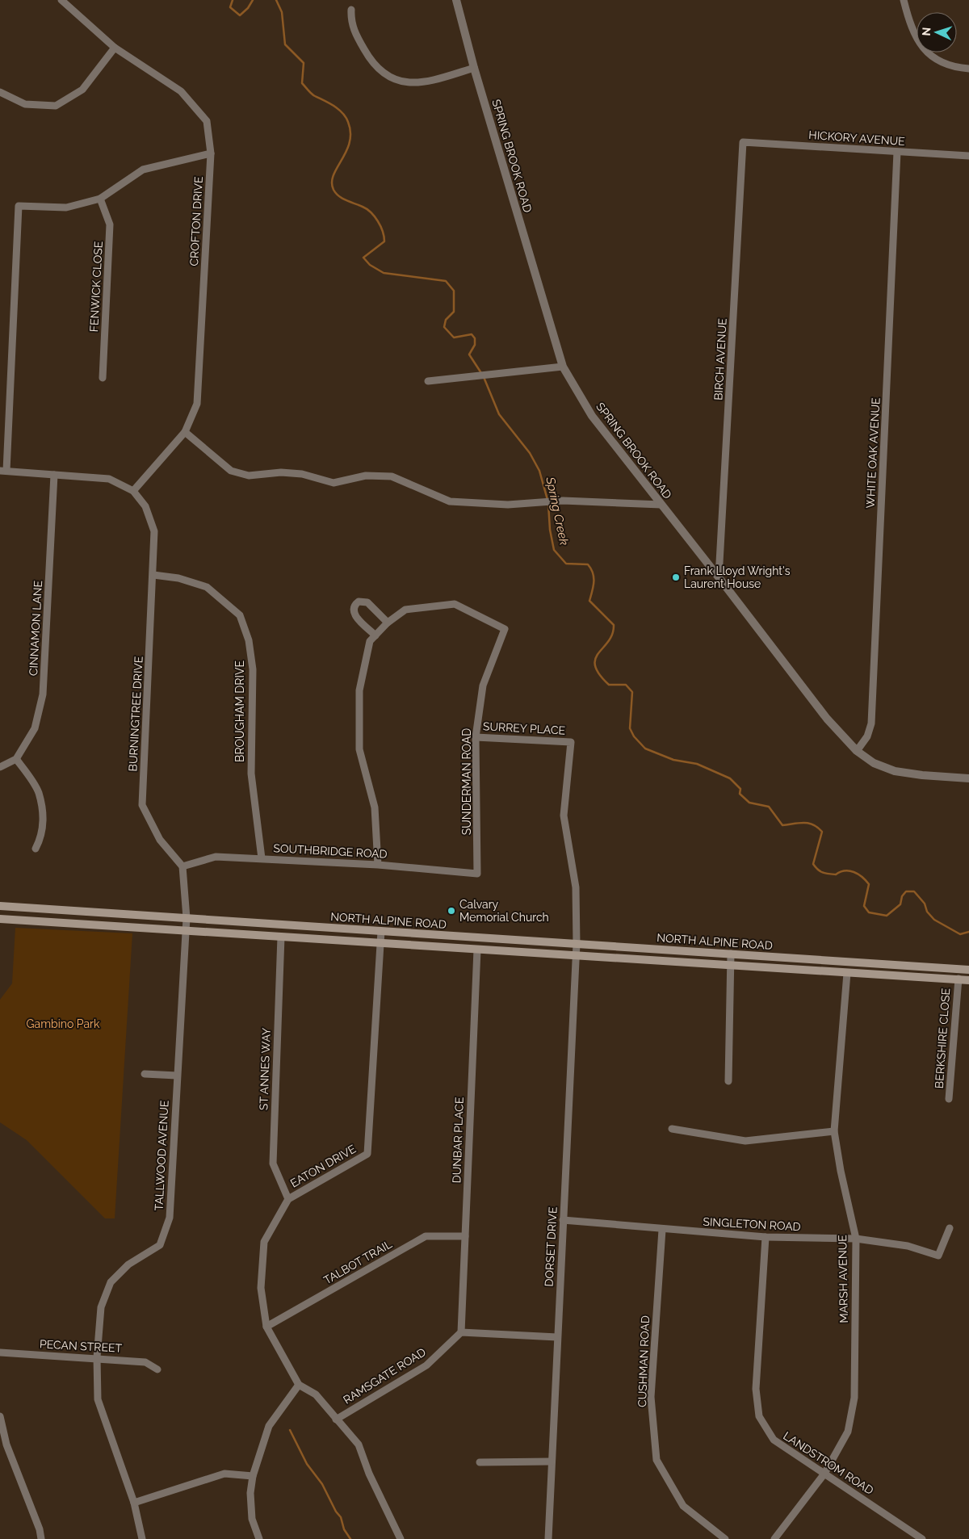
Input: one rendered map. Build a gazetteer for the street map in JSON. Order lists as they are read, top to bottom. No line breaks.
{"streets":{"main road":["NORTH ALPINE ROAD"],"street":["HICKORY AVENUE","SPRING BROOK ROAD","CROFTON DRIVE","FENWICK CLOSE","BIRCH AVENUE","WHITE OAK AVENUE","CINNAMON LANE","BROUGHAM DRIVE","BURNINGTREE DRIVE","SURREY PLACE","SUNDERMAN ROAD","SOUTHBRIDGE ROAD","BERKSHIRE CLOSE","ST ANNES WAY","DUNBAR PLACE","TALLWOOD AVENUE","EATON DRIVE","SINGLETON ROAD","DORSET DRIVE","TALBOT TRAIL","MARSH AVENUE","PECAN STREET","CUSHMAN ROAD","RAMSGATE ROAD","LANDSTROM ROAD"]},"crossings":[["HICKORY AVENUE","BIRCH AVENUE"],["HICKORY AVENUE","WHITE OAK AVENUE"],["SPRING BROOK ROAD","BIRCH AVENUE"],["SPRING BROOK ROAD","WHITE OAK AVENUE"],["CROFTON DRIVE","BURNINGTREE DRIVE"],["BROUGHAM DRIVE","BURNINGTREE DRIVE"],["BROUGHAM DRIVE","SOUTHBRIDGE ROAD"],["BURNINGTREE DRIVE","SOUTHBRIDGE ROAD"],["SURREY PLACE","SUNDERMAN ROAD"],["SURREY PLACE","DORSET DRIVE"],["SUNDERMAN ROAD","SOUTHBRIDGE ROAD"],["NORTH ALPINE ROAD","BERKSHIRE CLOSE"],["NORTH ALPINE ROAD","ST ANNES WAY"],["NORTH ALPINE ROAD","DUNBAR PLACE"],["NORTH ALPINE ROAD","TALLWOOD AVENUE"],["NORTH ALPINE ROAD","EATON DRIVE"],["NORTH ALPINE ROAD","DORSET DRIVE"],["NORTH ALPINE ROAD","MARSH AVENUE"],["ST ANNES WAY","EATON DRIVE"],["DUNBAR PLACE","TALBOT TRAIL"],["DUNBAR PLACE","RAMSGATE ROAD"],["TALLWOOD AVENUE","PECAN STREET"],["EATON DRIVE","TALBOT TRAIL"],["SINGLETON ROAD","DORSET DRIVE"],["SINGLETON ROAD","MARSH AVENUE"],["SINGLETON ROAD","CUSHMAN ROAD"],["SINGLETON ROAD","LANDSTROM ROAD"],["MARSH AVENUE","LANDSTROM ROAD"]],"water":["Spring Creek"],"parks":["Gambino Park"],"places":["Frank Lloyd Wright's Laurent House","Calvary Memorial Church"],"north":"left"}
